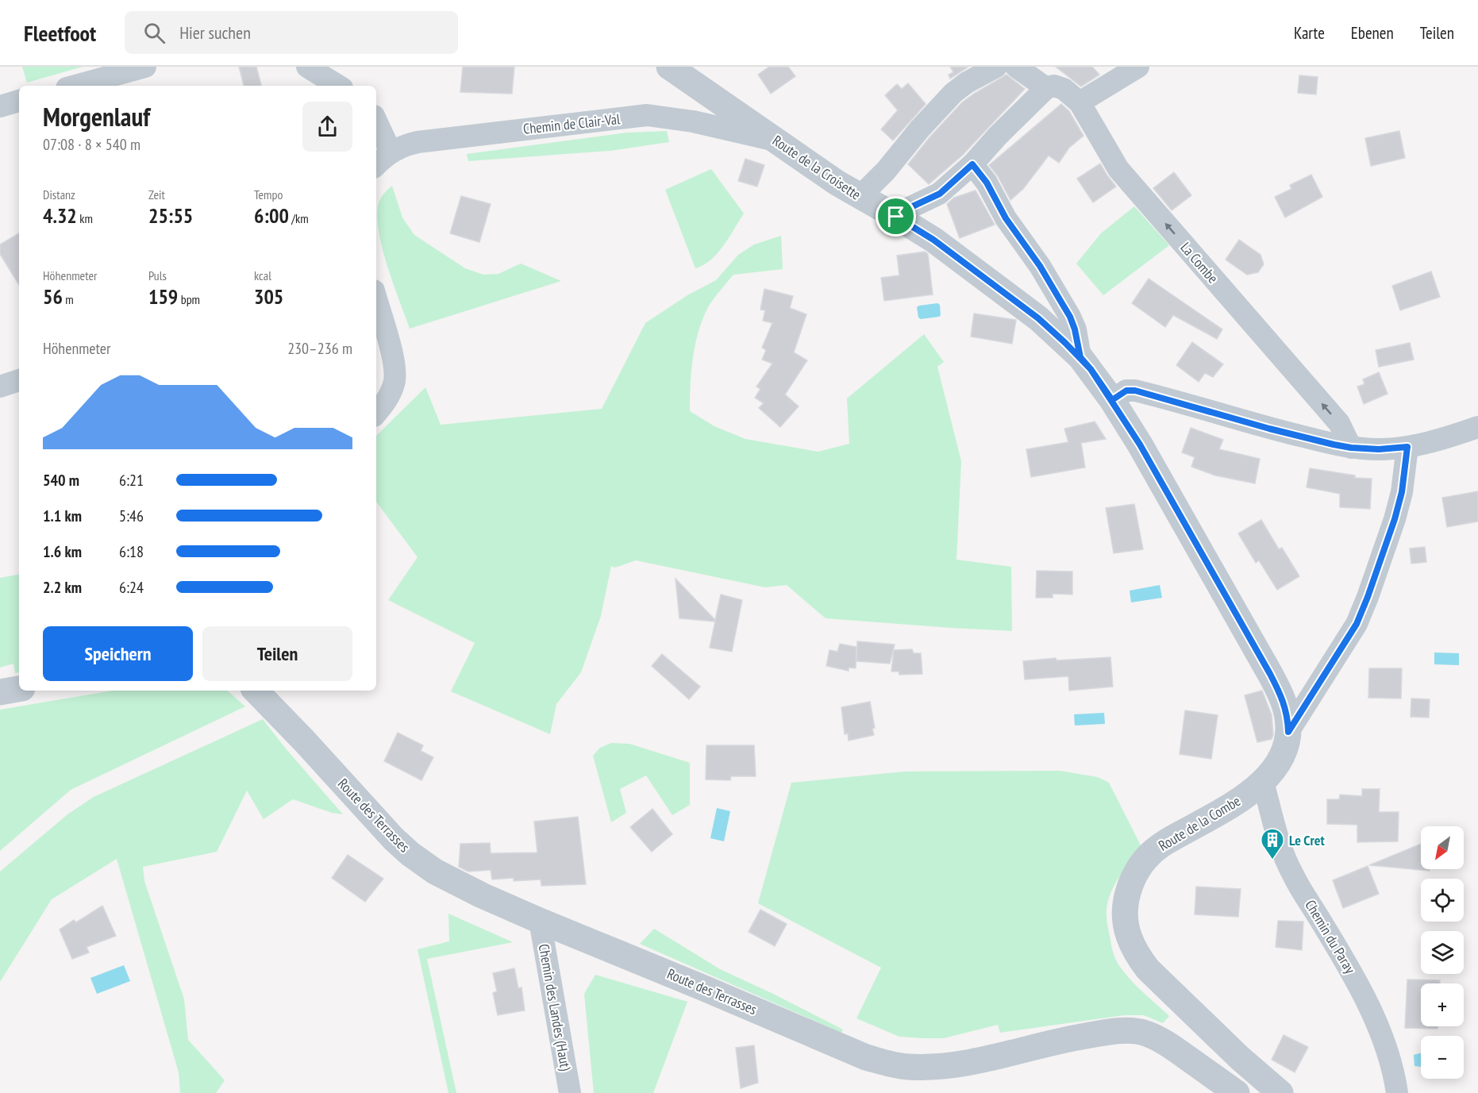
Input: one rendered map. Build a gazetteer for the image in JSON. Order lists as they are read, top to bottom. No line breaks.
{"streets":{"street":["Chemin de Clair-Val","Route de la Croisette","La Combe","Route des Terrasses","Route de la Combe","Chemin du Paray","Chemin des Landes (Haut)"]},"crossings":[["Chemin de Clair-Val","Route de la Croisette"],["Route de la Croisette","Route de la Combe"],["Route des Terrasses","Chemin des Landes (Haut)"],["Route de la Combe","Chemin du Paray"]],"places":{"building":["Le Cret"]},"north":"bottom left","page":{"header":"Fleetfoot","search":"Hier suchen","nav":["Karte","Ebenen","Teilen"],"heading":["Morgenlauf","07:08 · 8 × 540 m"],"stats":[["Distanz","4.32 km"],["Zeit","25:55"],["Tempo","6:00 /km"],["Höhenmeter","56 m"],["Puls","159 bpm"],["kcal","305"]],"chart":["Höhenmeter","230–236 m"],"list":[{"name":"540 m","note":"6:21"},{"name":"1.1 km","note":"5:46"},{"name":"1.6 km","note":"6:18"},{"name":"2.2 km","note":"6:24"}],"buttons":["Speichern","Teilen"],"map_buttons":["+","−"]}}
